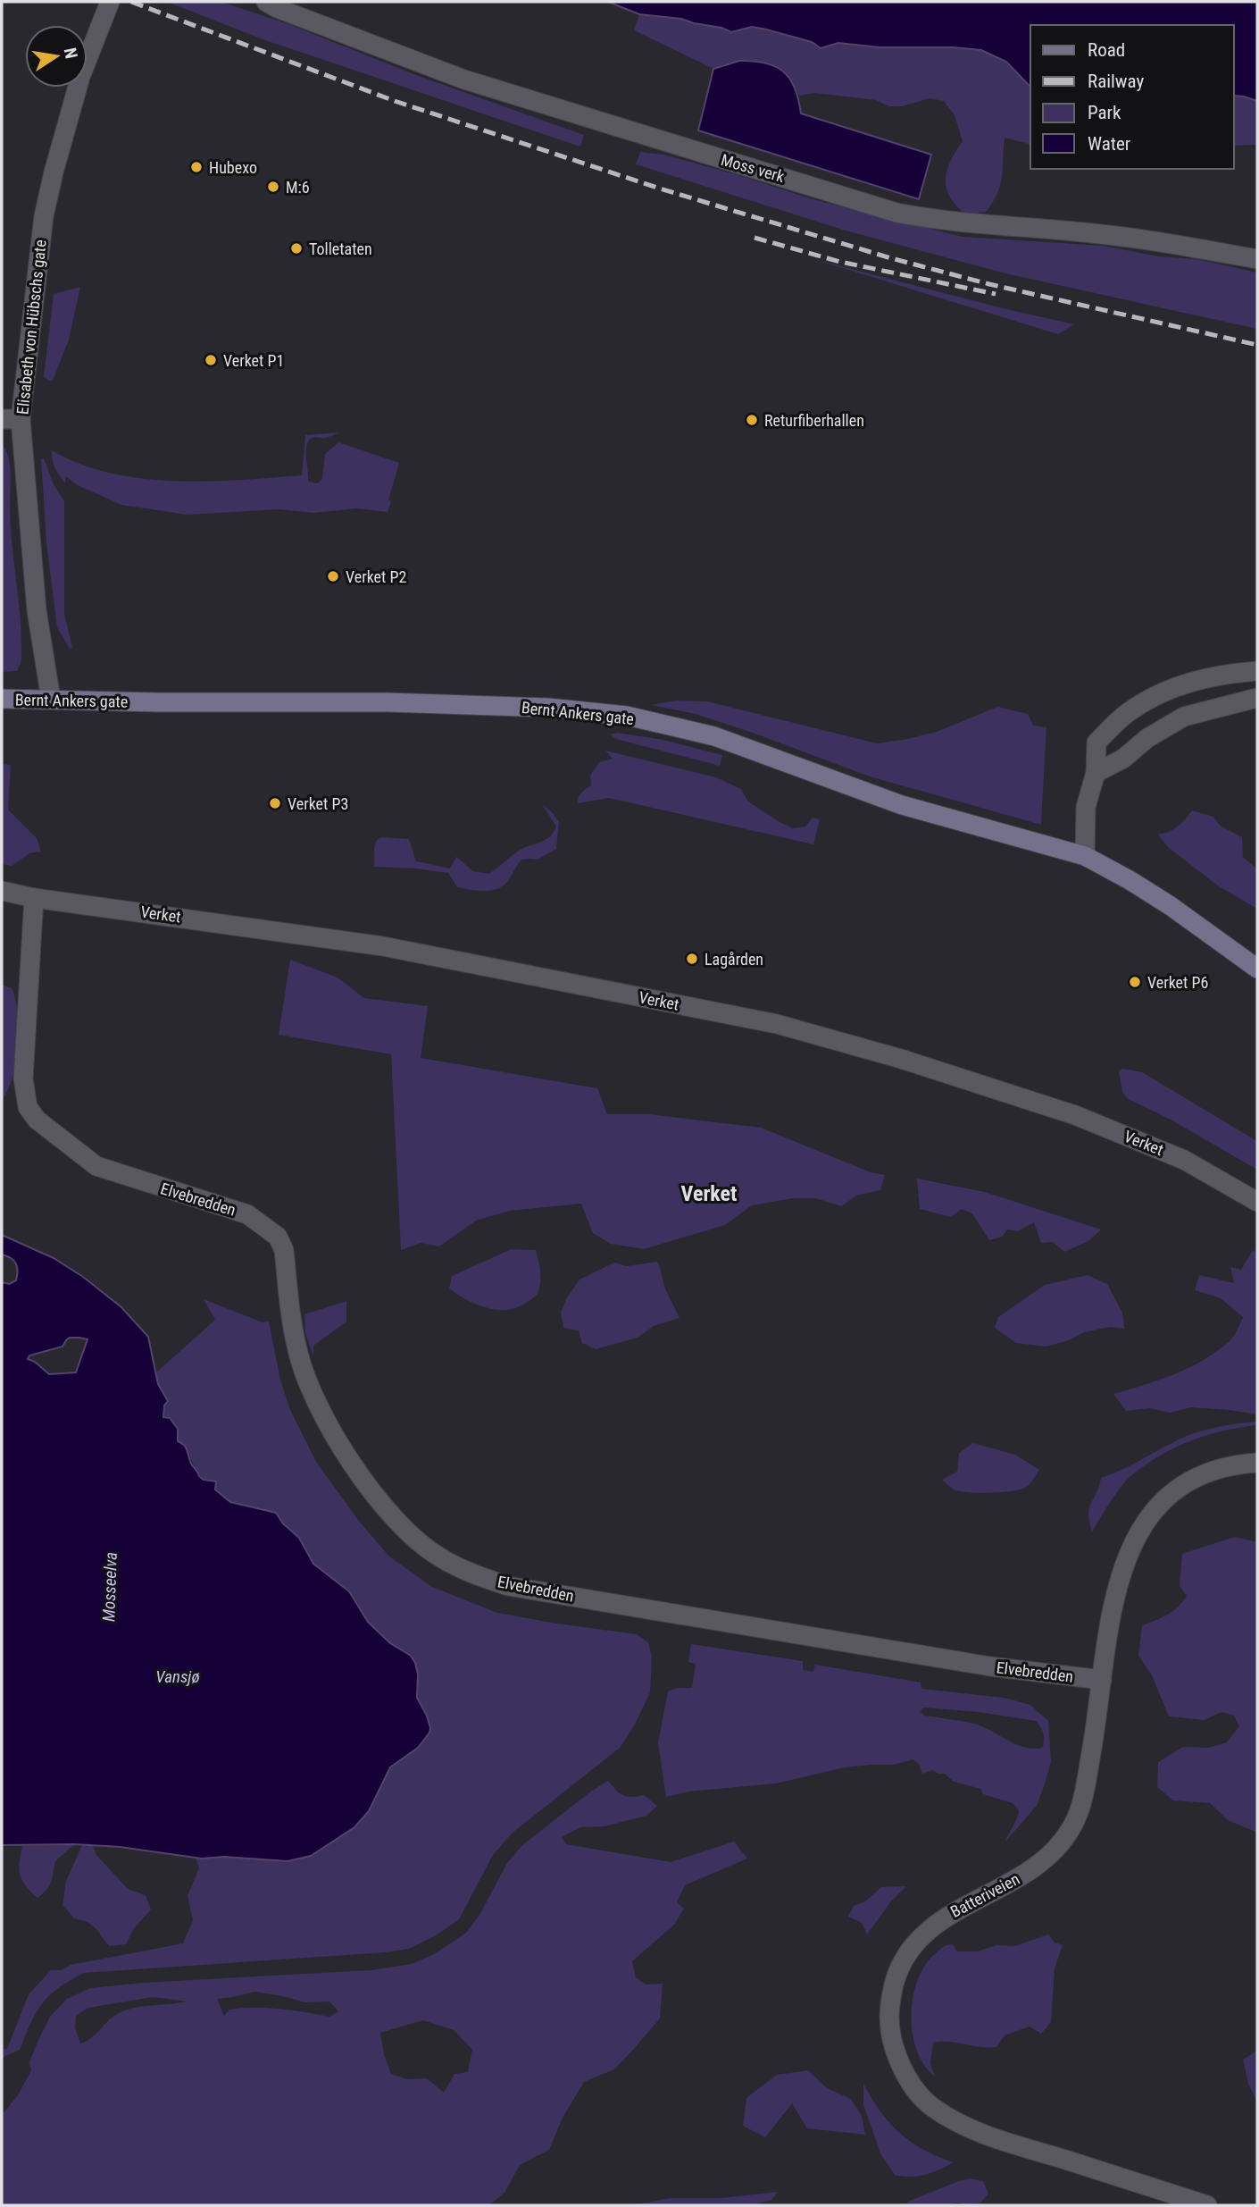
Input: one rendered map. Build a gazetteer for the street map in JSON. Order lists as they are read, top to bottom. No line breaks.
{"streets":{"street":["Moss verk","Elisabeth von Hübschs gate","Bernt Ankers gate","Verket","Elvebredden","Batteriveien"]},"crossings":[["Elisabeth von Hübschs gate","Bernt Ankers gate"],["Verket","Elvebredden"],["Elvebredden","Batteriveien"]],"districts":["Verket"],"water":["Mosseelva","Vansjø"],"places":["Hubexo","M:6","Tolletaten","Verket P1","Returfiberhallen","Verket P2","Verket P3","Lagården","Verket P6"],"legend":["Road","Railway","Park","Water"],"north":"right"}
